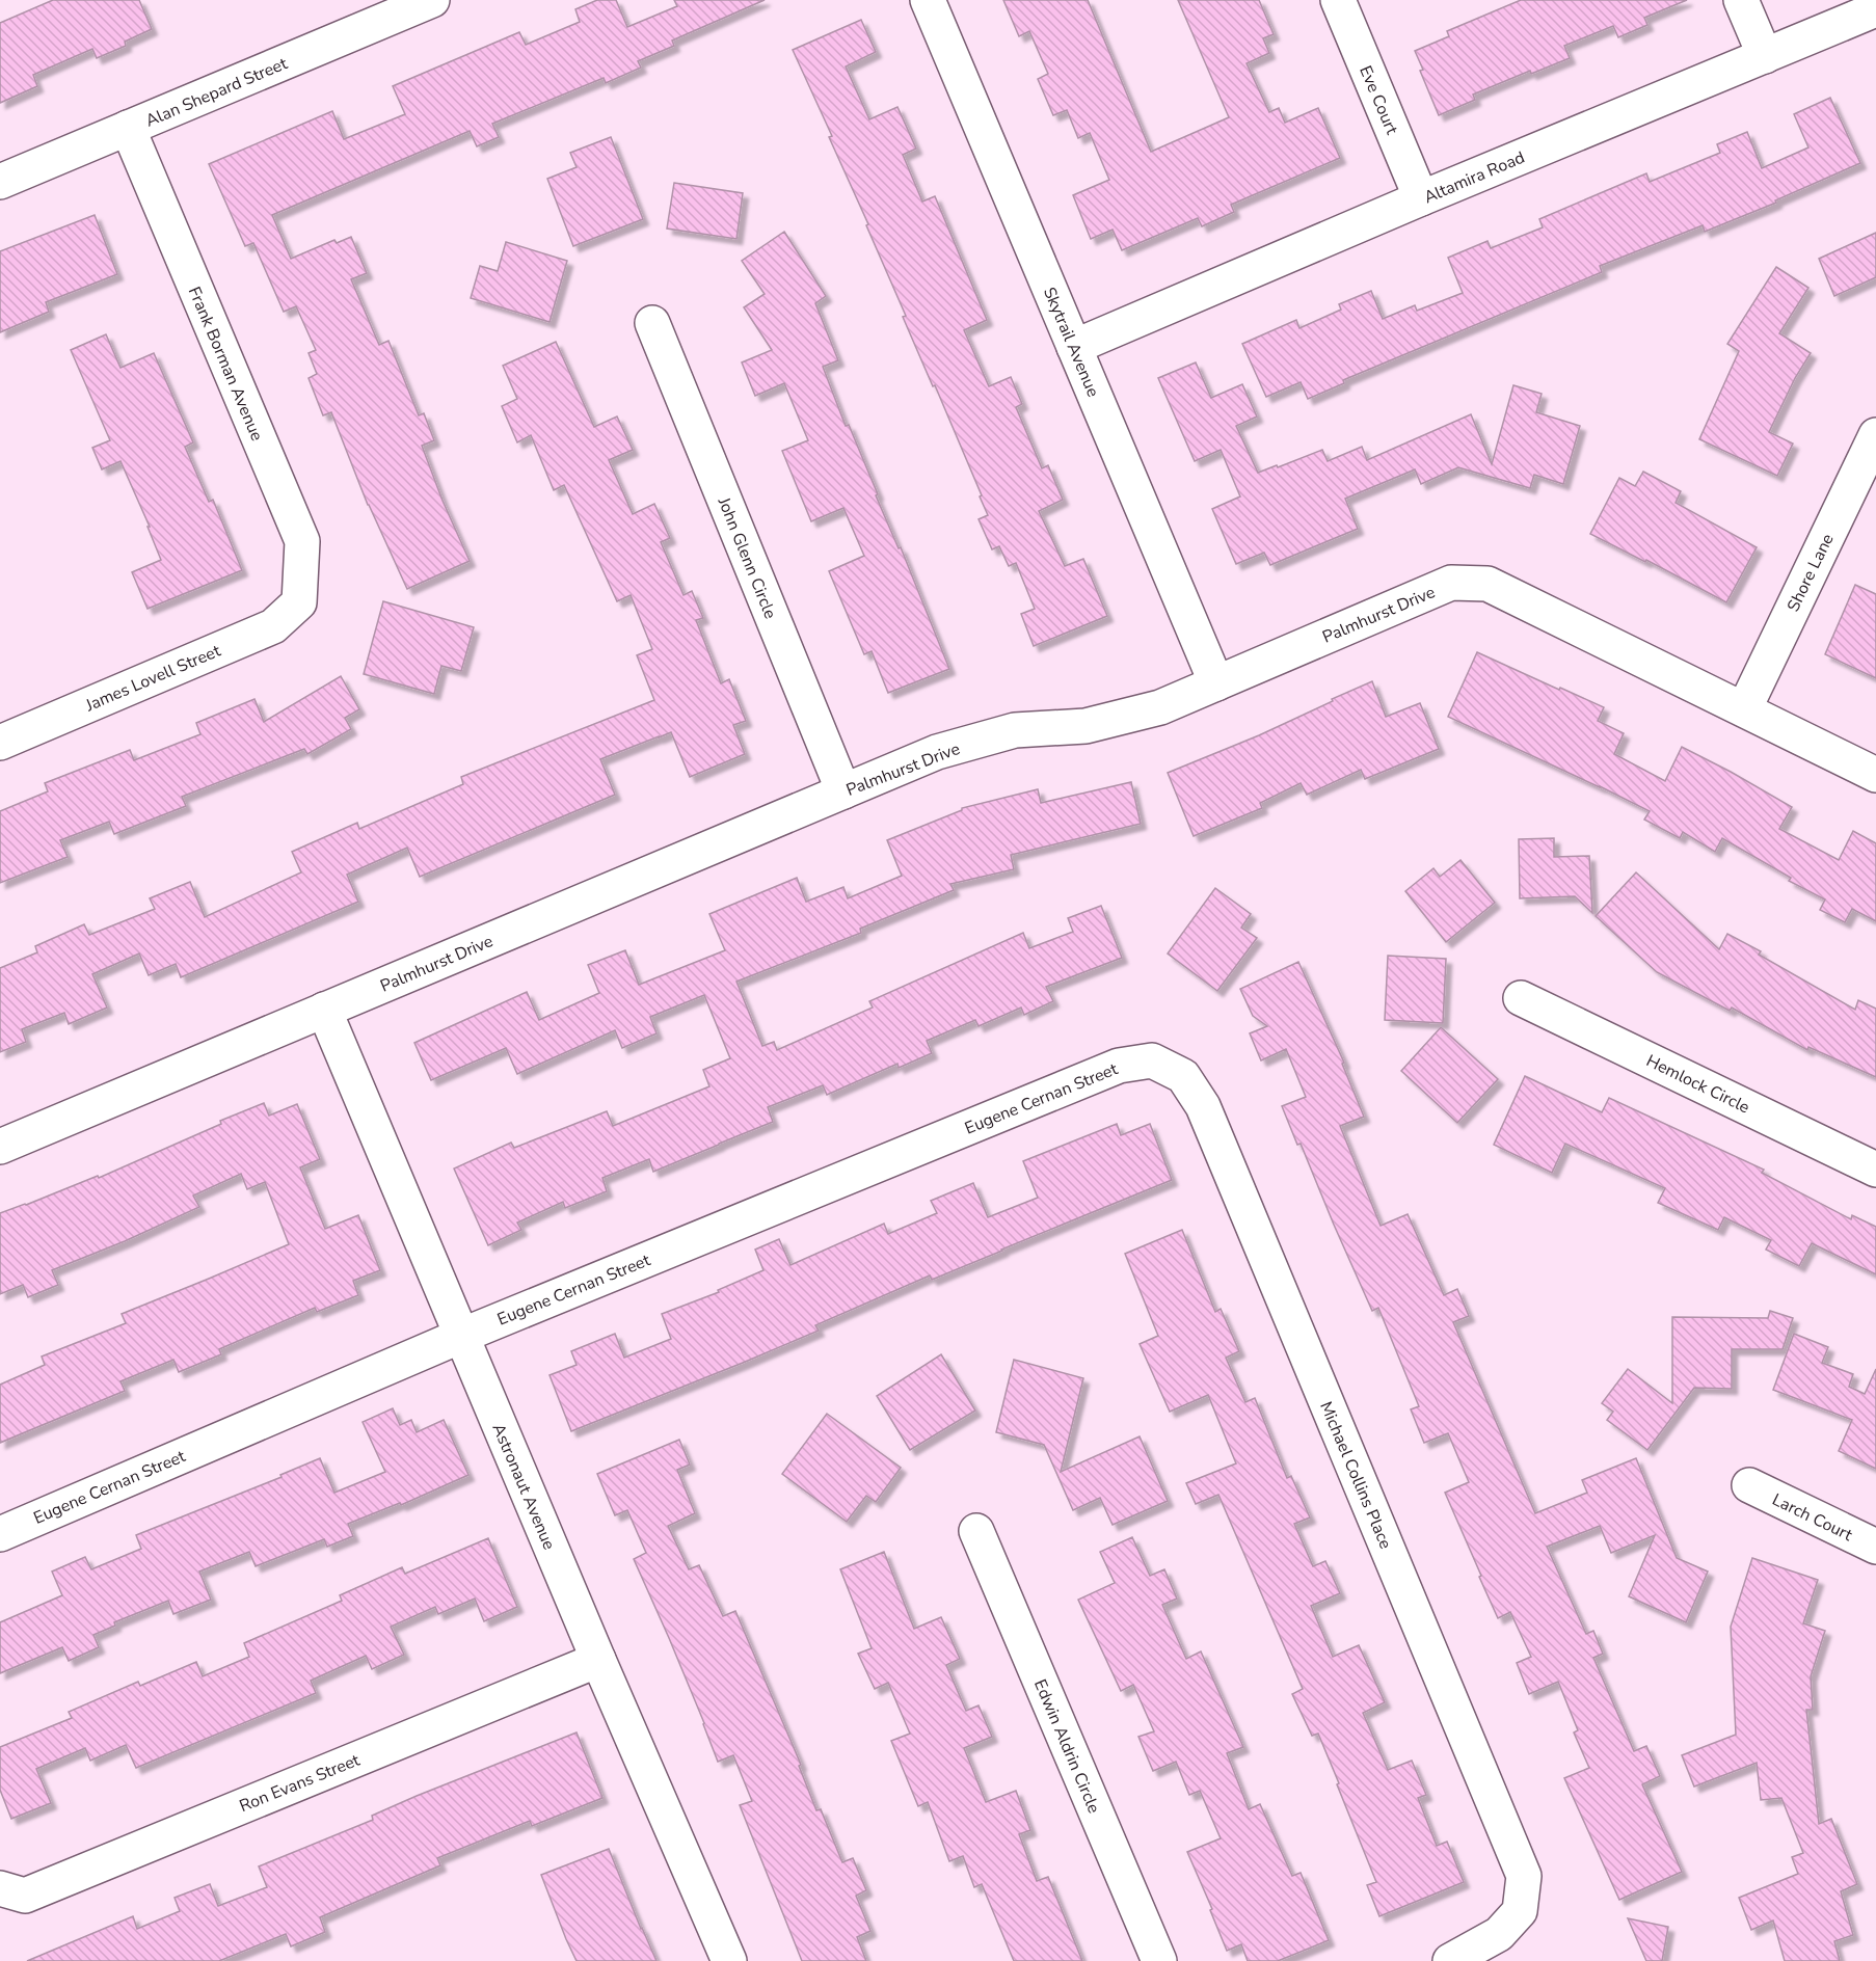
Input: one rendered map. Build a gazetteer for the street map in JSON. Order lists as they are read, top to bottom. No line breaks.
{"streets":{"street":["Alan Shepard Street","Eve Court","Altamira Road","Skytrail Avenue","Frank Borman Avenue","John Glenn Circle","Shore Lane","Palmhurst Drive","James Lovell Street","Hemlock Circle","Eugene Cernan Street","Michael Collins Place","Astronaut Avenue","Larch Court","Edwin Aldrin Circle","Ron Evans Street"]},"crossings":[["Alan Shepard Street","Frank Borman Avenue"],["Eve Court","Altamira Road"],["Altamira Road","Skytrail Avenue"],["Skytrail Avenue","Palmhurst Drive"],["Frank Borman Avenue","James Lovell Street"],["John Glenn Circle","Palmhurst Drive"],["Shore Lane","Palmhurst Drive"],["Palmhurst Drive","Astronaut Avenue"],["Eugene Cernan Street","Michael Collins Place"],["Eugene Cernan Street","Astronaut Avenue"],["Astronaut Avenue","Ron Evans Street"]]}
